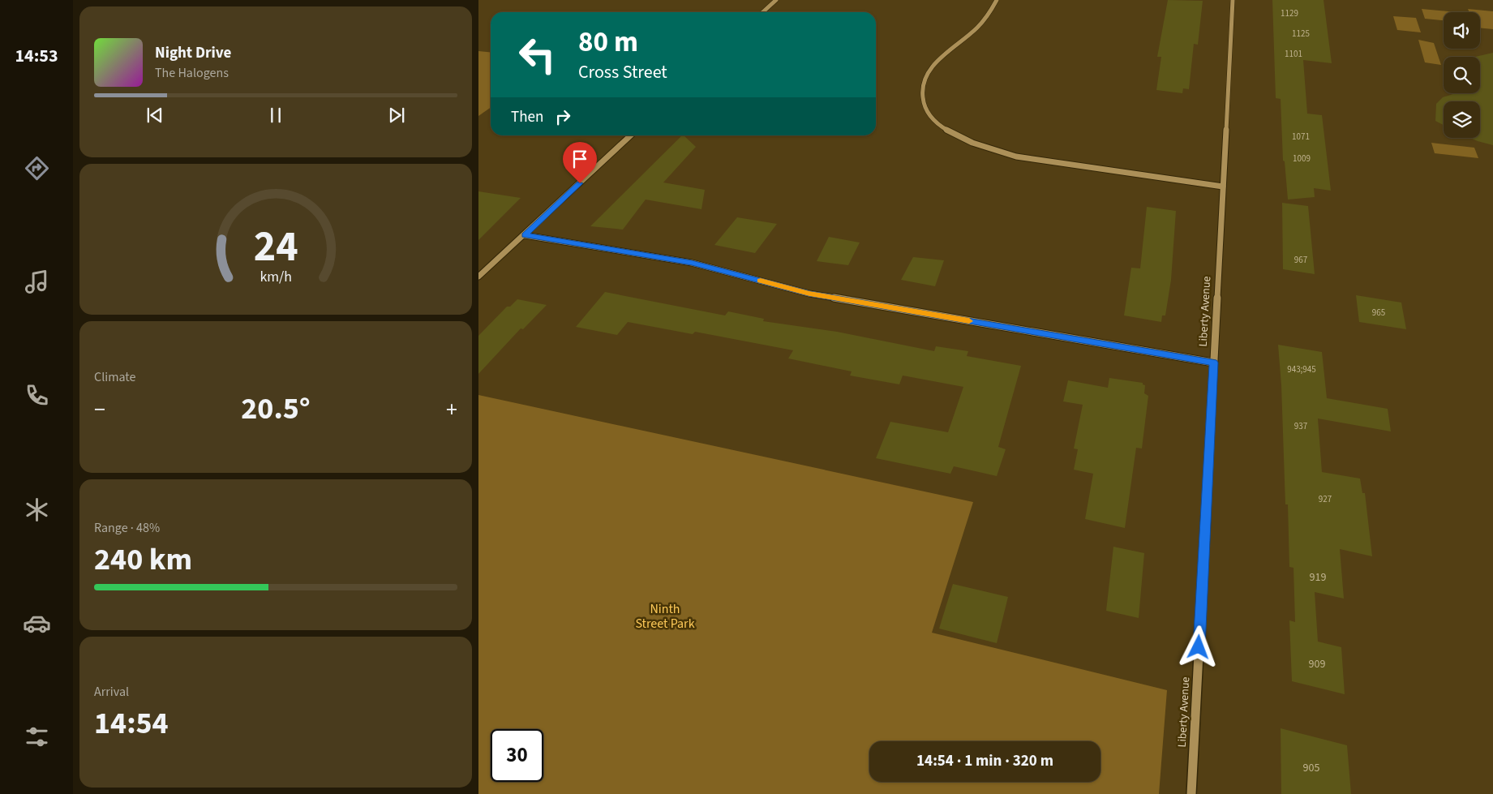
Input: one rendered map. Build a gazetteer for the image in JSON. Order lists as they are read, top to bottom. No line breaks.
{"streets":{"street":["Liberty Avenue"]},"parks":["Ninth Street Park"],"house_numbers":["1129","1125","1101","1071","1009","967","965","943;945","937","927","919","909","905"],"page":{"tabs":"14:53","turn":["80 m","Cross Street"],"song":["Night Drive","The Halogens"],"then":"Then","tile":["Climate",["Range · 48%","240 km"],["Arrival","14:54"]],"heat":["−","20.5°","+"],"limit":"30","trip":"14:54 · 1 min · 320 m","gauge":["24","km/h"]}}
